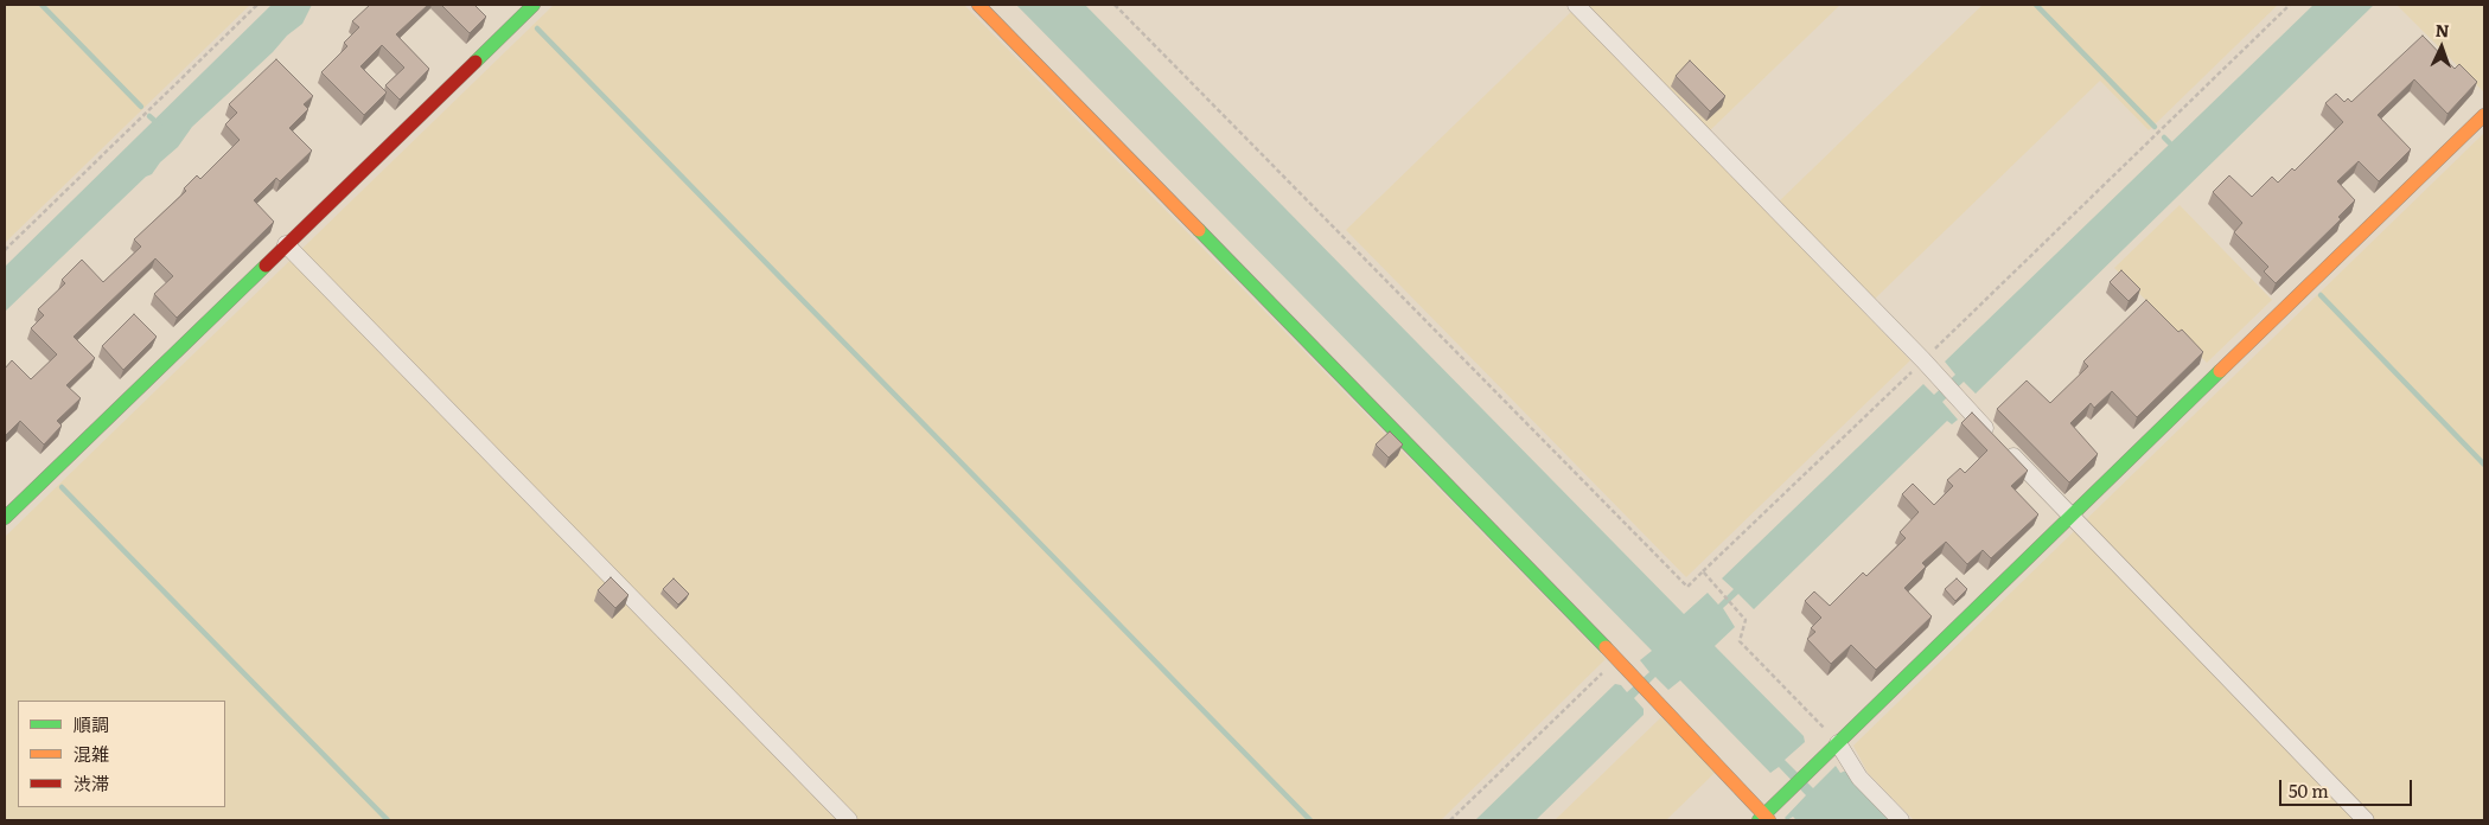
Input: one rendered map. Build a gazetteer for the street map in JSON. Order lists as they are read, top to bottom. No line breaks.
{"legend":["順調","混雑","渋滞"],"scale_bar":"50 m","north":"top"}
